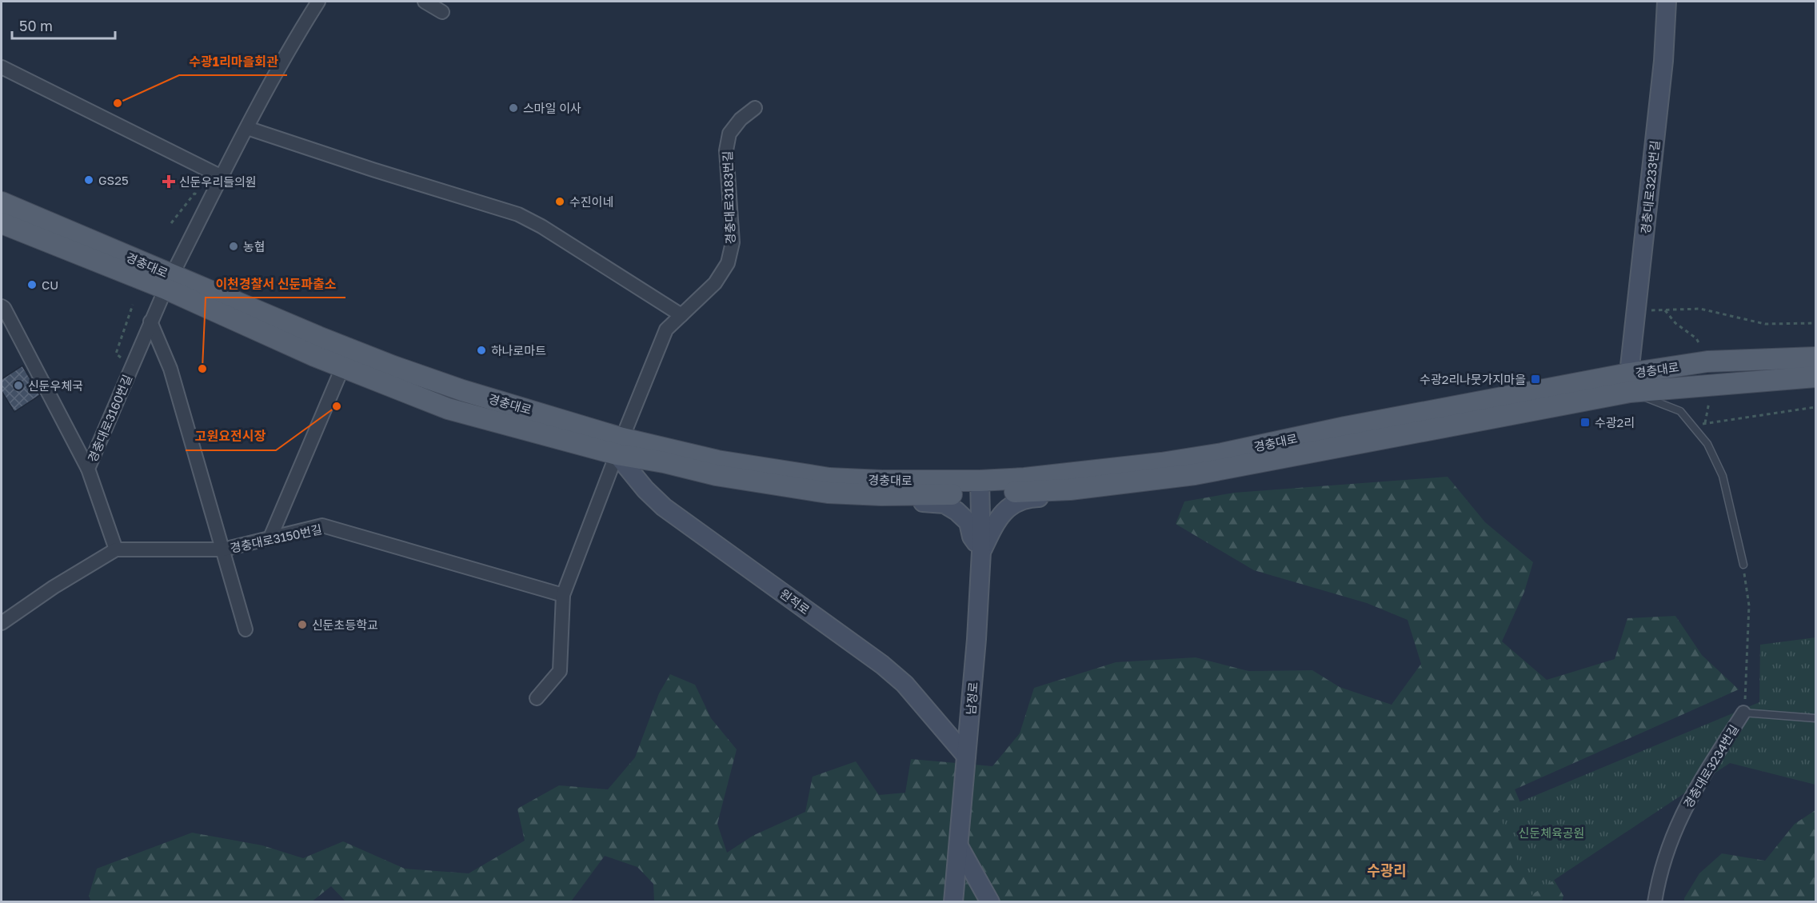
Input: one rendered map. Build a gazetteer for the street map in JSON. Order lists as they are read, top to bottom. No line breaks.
{"streets":{"main road":["경충대로"],"street":["경충대로3233번길","경충대로3183번길","경충대로3160번길","경충대로3150번길","원적로","남정로","경충대로3234번길"]},"crossings":[["경충대로3233번길","경충대로"],["경충대로3183번길","경충대로"],["경충대로3183번길","경충대로3150번길"],["경충대로3183번길","원적로"],["경충대로","경충대로3160번길"],["경충대로","원적로"],["경충대로","남정로"],["경충대로3160번길","경충대로3150번길"],["원적로","남정로"]],"districts":["수광리"],"parks":["신둔체육공원"],"places":{"other":["수광1리마을회관","스마일 이사","GS25","수진이네","농협","CU","하나로마트","이천경찰서 신둔파출소","신둔우체국","고원요전시장","신둔초등학교"],"health":["신둔우리들의원"],"transit":["수광2리나뭇가지마을","수광2리"]},"scale_bar":"50 m"}
